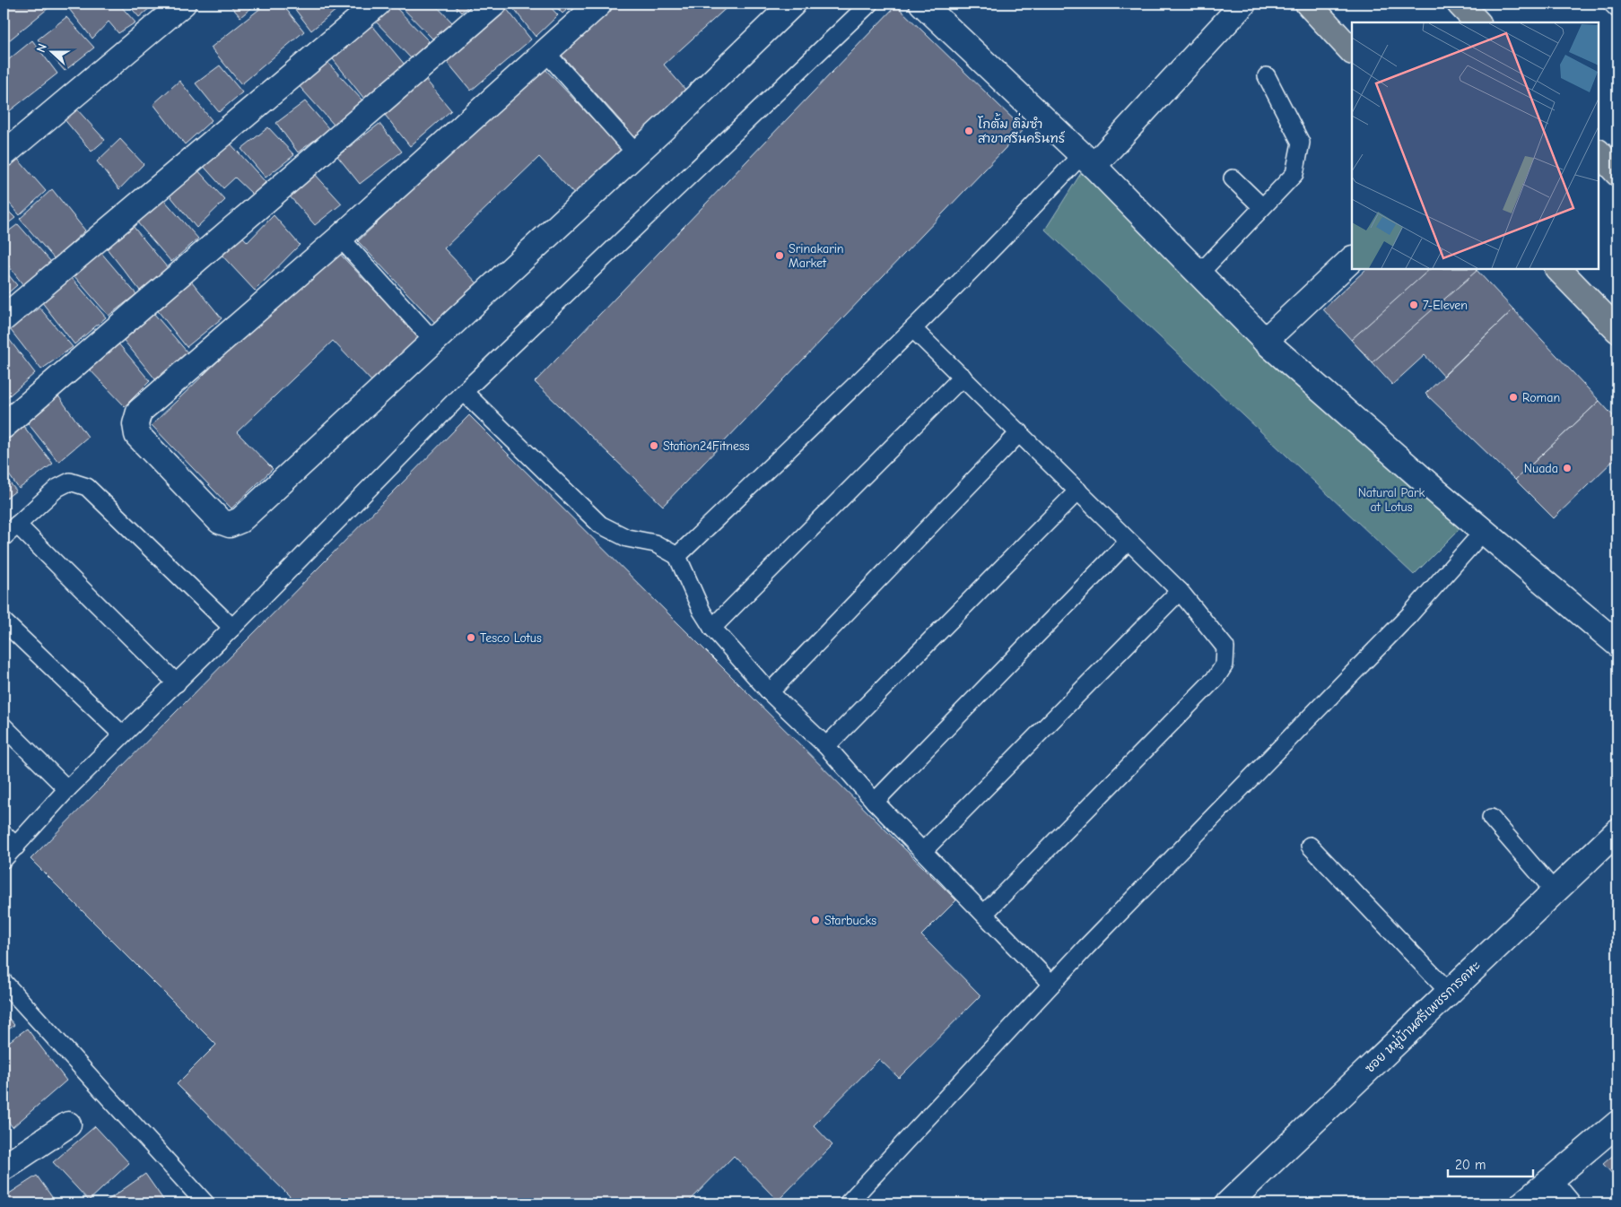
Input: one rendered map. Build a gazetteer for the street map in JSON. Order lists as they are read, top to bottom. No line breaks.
{"streets":{"street":["ซอย หมู่บ้านศรีเพชรการคหะ"]},"parks":["Natural Park at Lotus"],"places":["โกตั้ม ติ่มซำ สาขาศรีนครินทร์","Srinakarin Market","7-Eleven","Roman","Station24Fitness","Nuada","Tesco Lotus","Starbucks"],"scale_bar":"20 m","north":"left"}
